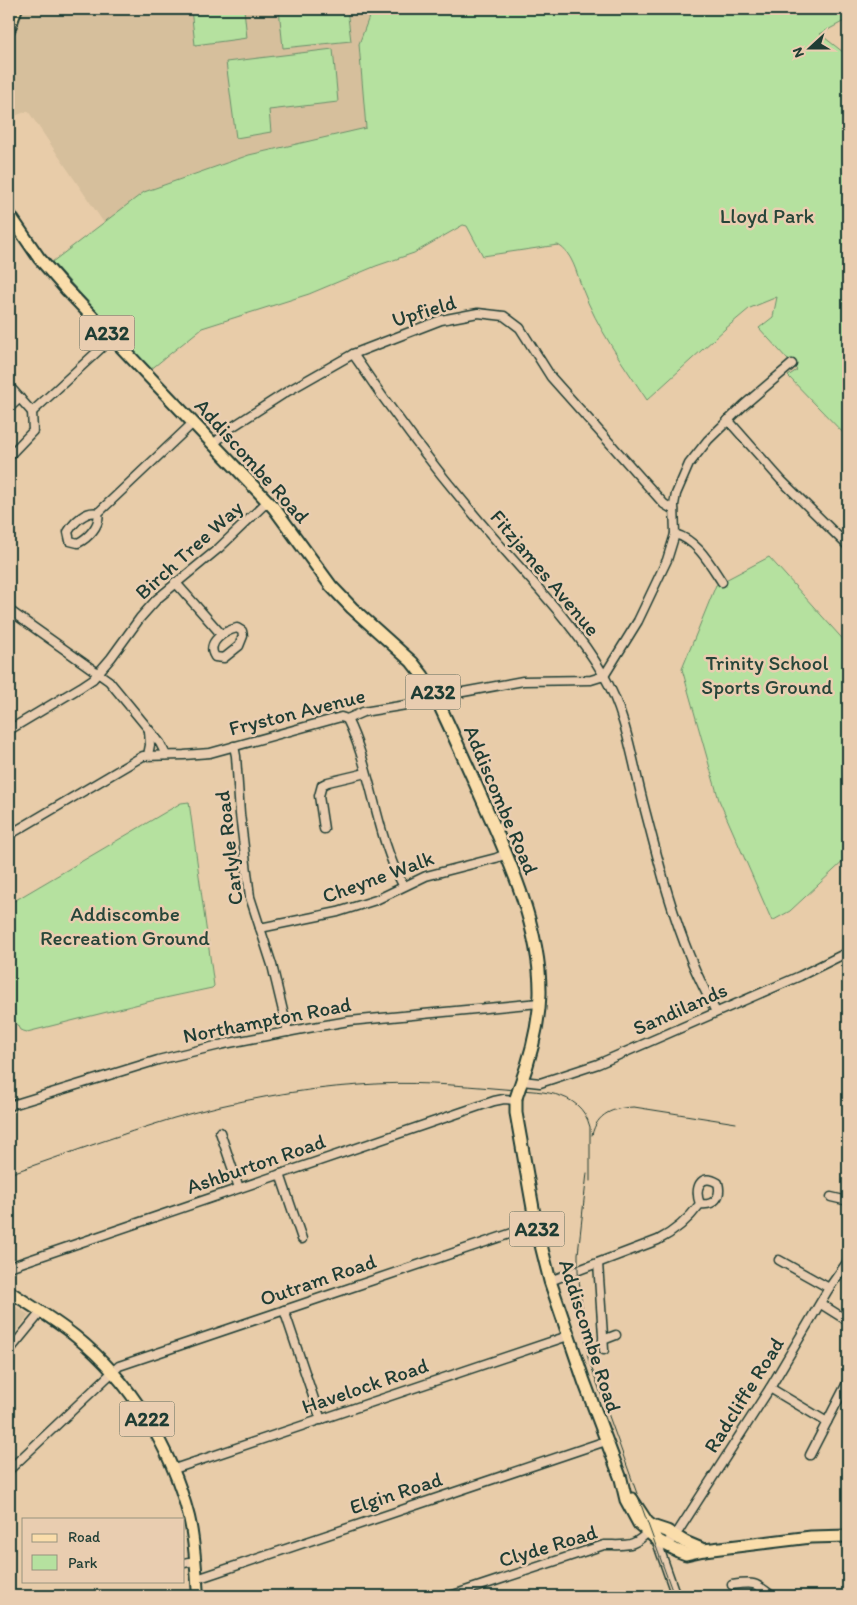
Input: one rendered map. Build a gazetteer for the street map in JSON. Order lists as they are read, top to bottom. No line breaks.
{"streets":{"highway":["A232","Addiscombe Road"],"main road":["A222"],"street":["Upfield","Birch Tree Way","Fitzjames Avenue","Fryston Avenue","Carlyle Road","Cheyne Walk","Sandilands","Northampton Road","Ashburton Road","Outram Road","Havelock Road","Radcliffe Road","Elgin Road","Clyde Road"]},"crossings":[["Upfield","Addiscombe Road"],["Upfield","Fitzjames Avenue"],["A232","Addiscombe Road"],["A232","Radcliffe Road"],["Addiscombe Road","Birch Tree Way"],["Addiscombe Road","Fryston Avenue"],["Addiscombe Road","Cheyne Walk"],["Addiscombe Road","Sandilands"],["Addiscombe Road","Northampton Road"],["Addiscombe Road","Ashburton Road"],["Addiscombe Road","Outram Road"],["Addiscombe Road","Havelock Road"],["Addiscombe Road","Radcliffe Road"],["Addiscombe Road","Elgin Road"],["Addiscombe Road","Clyde Road"],["Fitzjames Avenue","Fryston Avenue"],["Fitzjames Avenue","Sandilands"],["Fryston Avenue","Carlyle Road"],["Carlyle Road","Cheyne Walk"],["Carlyle Road","Northampton Road"],["Outram Road","A222"],["Havelock Road","A222"],["A222","Elgin Road"]],"parks":["Lloyd Park","Trinity School Sports Ground","Addiscombe Recreation Ground"],"legend":["Road","Park"],"north":"left"}
